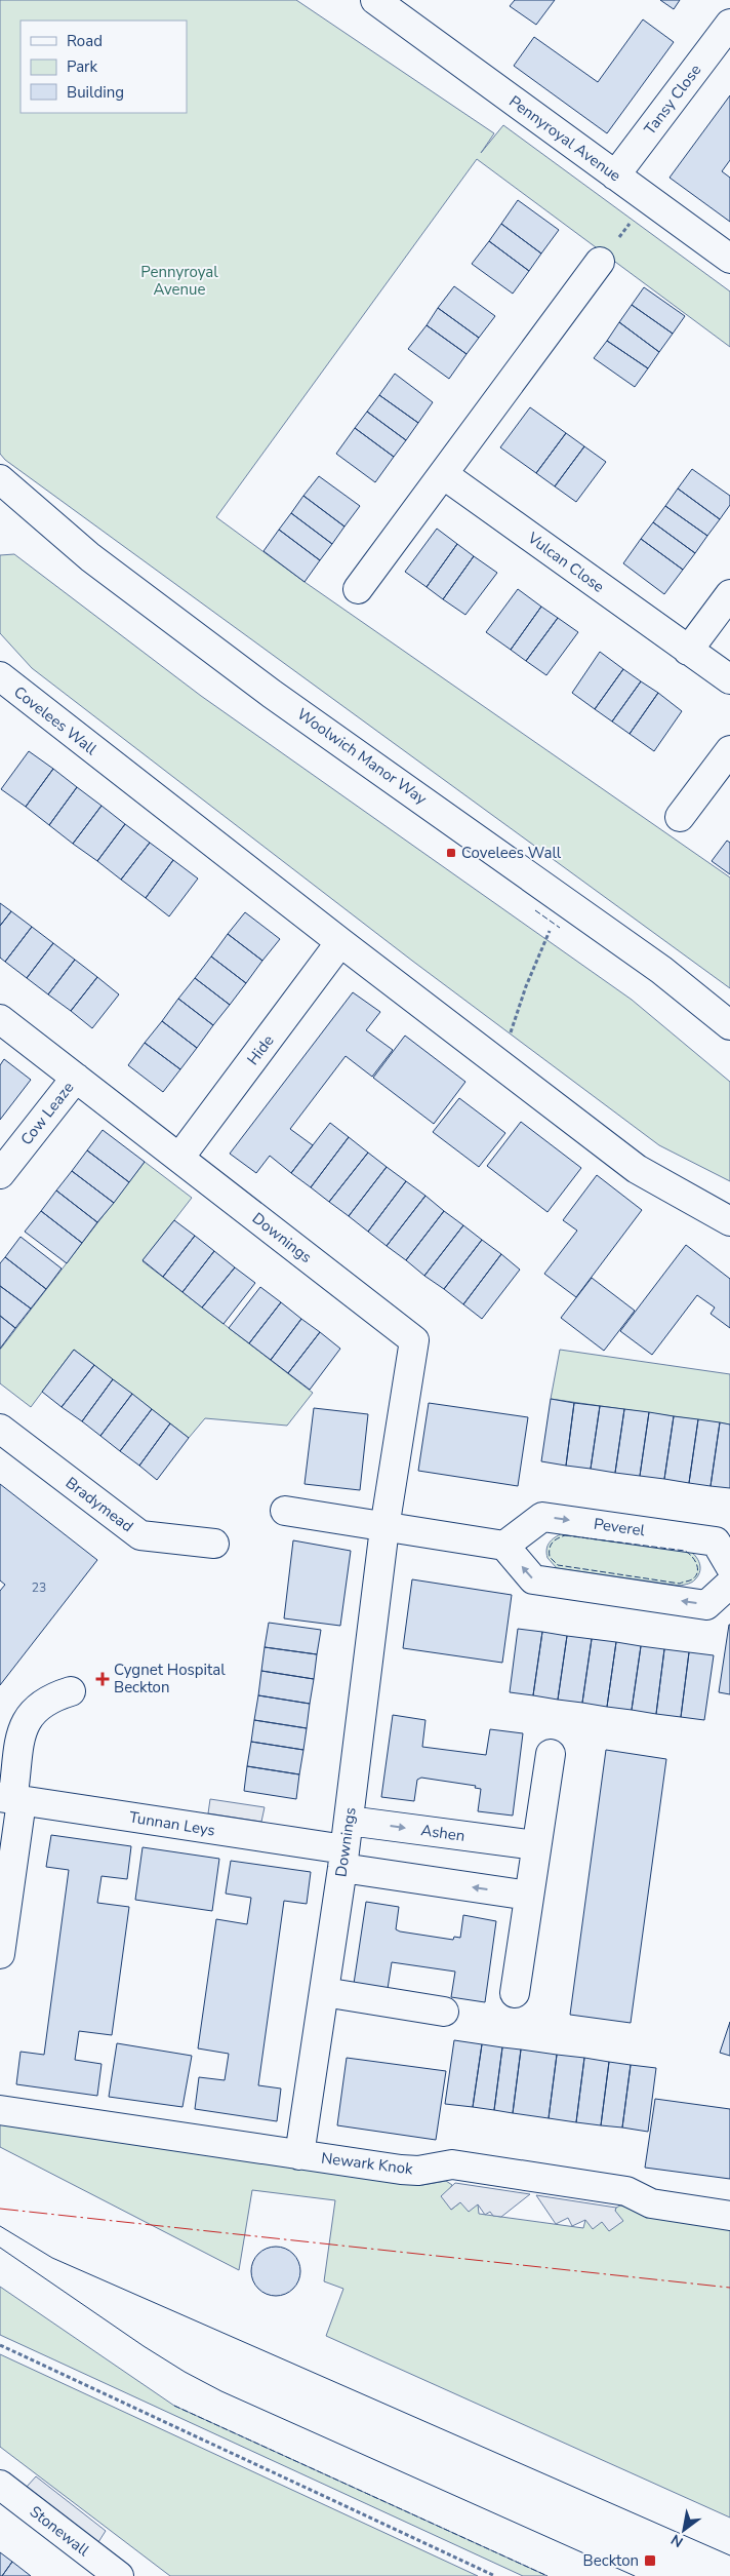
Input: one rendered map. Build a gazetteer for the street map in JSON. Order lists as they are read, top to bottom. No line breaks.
{"streets":{"street":["Tansy Close","Pennyroyal Avenue","Vulcan Close","Covelees Wall","Woolwich Manor Way","Hide","Cow Leaze","Downings","Bradymead","Peverel","Tunnan Leys","Ashen","Newark Knok","Stonewall"]},"crossings":[["Tansy Close","Pennyroyal Avenue"],["Covelees Wall","Hide"],["Hide","Downings"],["Cow Leaze","Downings"],["Downings","Tunnan Leys"],["Downings","Ashen"],["Downings","Newark Knok"]],"parks":["Pennyroyal Avenue"],"places":{"transit":["Covelees Wall","Beckton"],"health":["Cygnet Hospital Beckton"]},"house_numbers":["23"],"legend":["Road","Park","Building"],"north":"bottom left"}
